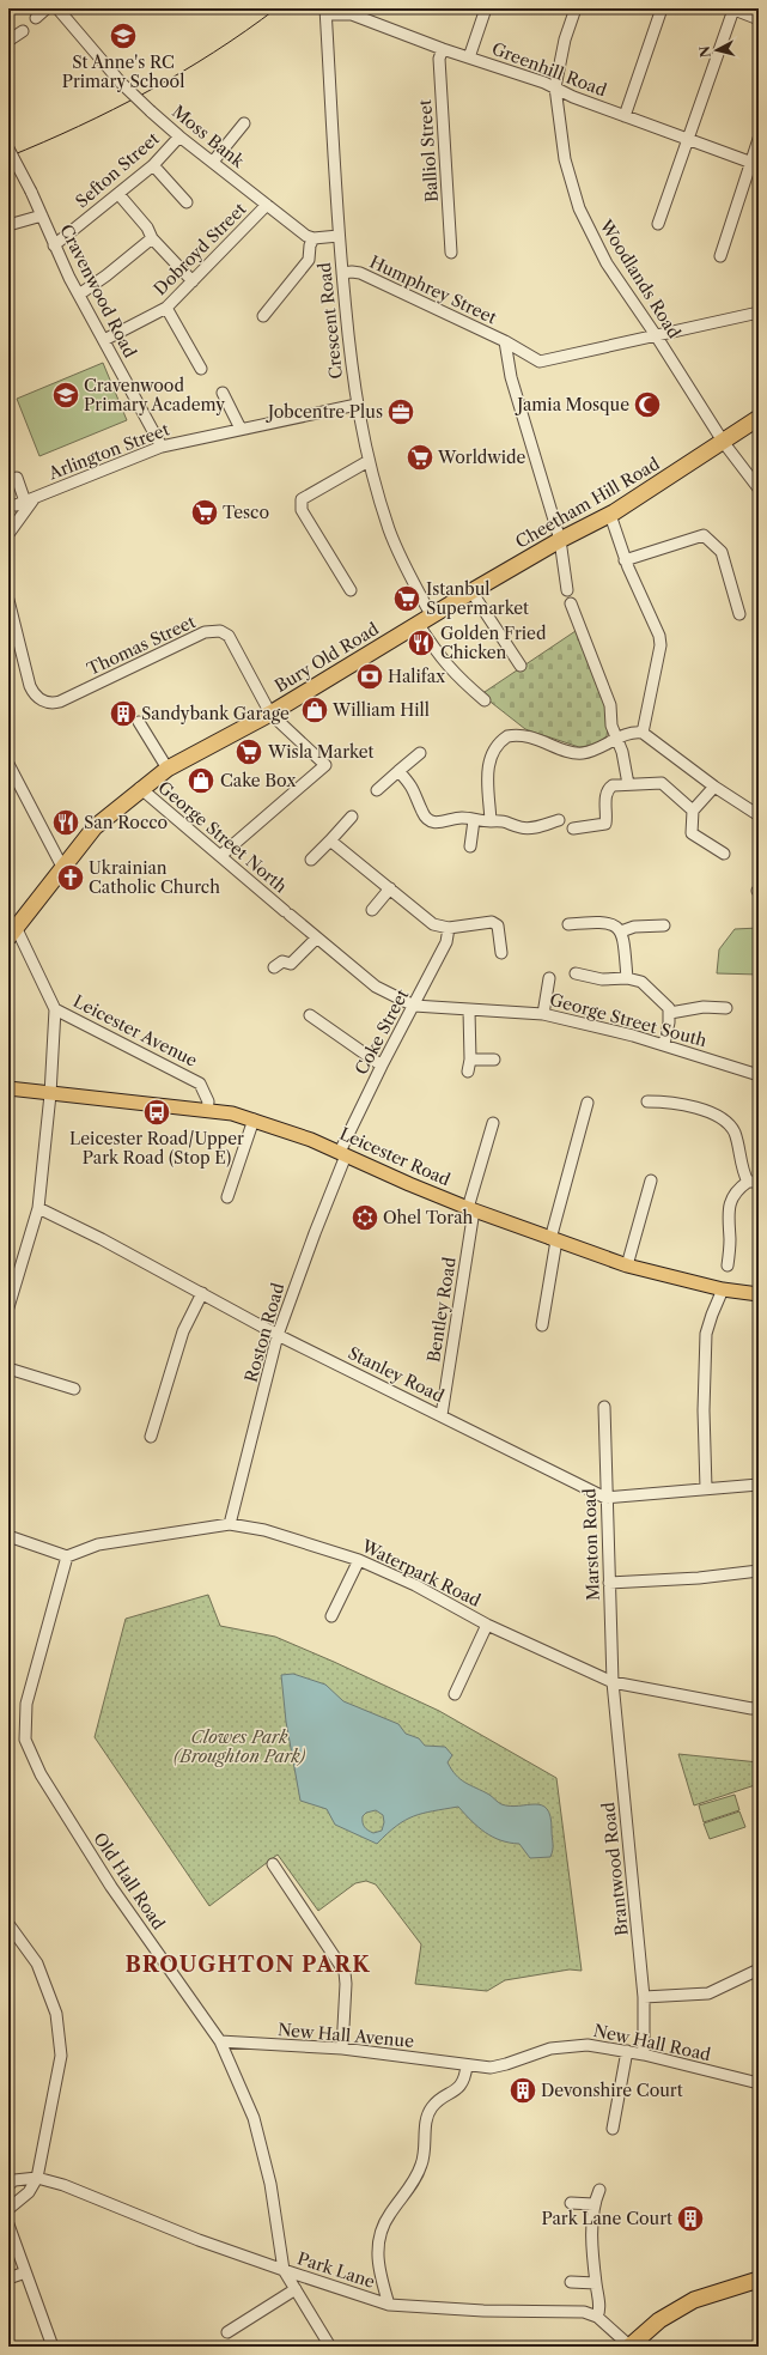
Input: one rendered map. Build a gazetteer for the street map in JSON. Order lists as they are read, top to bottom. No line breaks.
{"streets":{"highway":["Cheetham Hill Road","Bury Old Road"],"main road":["Leicester Road"],"street":["Greenhill Road","Moss Bank","Balliol Street","Sefton Street","Dobroyd Street","Woodlands Road","Humphrey Street","Cravenwood Road","Crescent Road","Arlington Street","Thomas Street","George Street North","George Street South","Leicester Avenue","Coke Street","Bentley Road","Roston Road","Stanley Road","Marston Road","Waterpark Road","Brantwood Road","Old Hall Road","New Hall Avenue","New Hall Road","Park Lane"]},"crossings":[["Greenhill Road","Balliol Street"],["Greenhill Road","Woodlands Road"],["Greenhill Road","Crescent Road"],["Moss Bank","Sefton Street"],["Moss Bank","Dobroyd Street"],["Sefton Street","Cravenwood Road"],["Dobroyd Street","Cravenwood Road"],["Woodlands Road","Cheetham Hill Road"],["Humphrey Street","Crescent Road"],["Humphrey Street","Cheetham Hill Road"],["Cravenwood Road","Arlington Street"],["Crescent Road","Arlington Street"],["Crescent Road","Cheetham Hill Road"],["Crescent Road","Bury Old Road"],["Cheetham Hill Road","Bury Old Road"],["Thomas Street","Bury Old Road"],["Thomas Street","George Street North"],["Bury Old Road","George Street North"],["George Street North","George Street South"],["George Street South","Coke Street"],["Leicester Avenue","Leicester Road"],["Coke Street","Leicester Road"],["Coke Street","Roston Road"],["Leicester Road","Bentley Road"],["Leicester Road","Roston Road"],["Bentley Road","Stanley Road"],["Roston Road","Stanley Road"],["Roston Road","Waterpark Road"],["Stanley Road","Marston Road"],["Marston Road","Waterpark Road"],["Marston Road","Brantwood Road"],["Waterpark Road","Brantwood Road"],["Waterpark Road","Old Hall Road"],["Brantwood Road","New Hall Road"],["Old Hall Road","New Hall Avenue"],["Old Hall Road","Park Lane"],["New Hall Avenue","New Hall Road"]],"districts":["BROUGHTON PARK"],"parks":["Clowes Park (Broughton Park)"],"places":{"school or university":["St Anne's RC Primary School","Cravenwood Primary Academy"],"mosque":["Jamia Mosque"],"office":["Jobcentre Plus"],"supermarket":["Worldwide","Tesco","Istanbul Supermarket","Wisla Market"],"restaurant":["Golden Fried Chicken","San Rocco"],"bank":["Halifax"],"shop":["William Hill","Cake Box"],"building":["Sandybank Garage","Devonshire Court","Park Lane Court"],"church":["Ukrainian Catholic Church"],"bus stop":["Leicester Road/Upper Park Road (Stop E)"],"synagogue":["Ohel Torah"]},"north":"left"}
